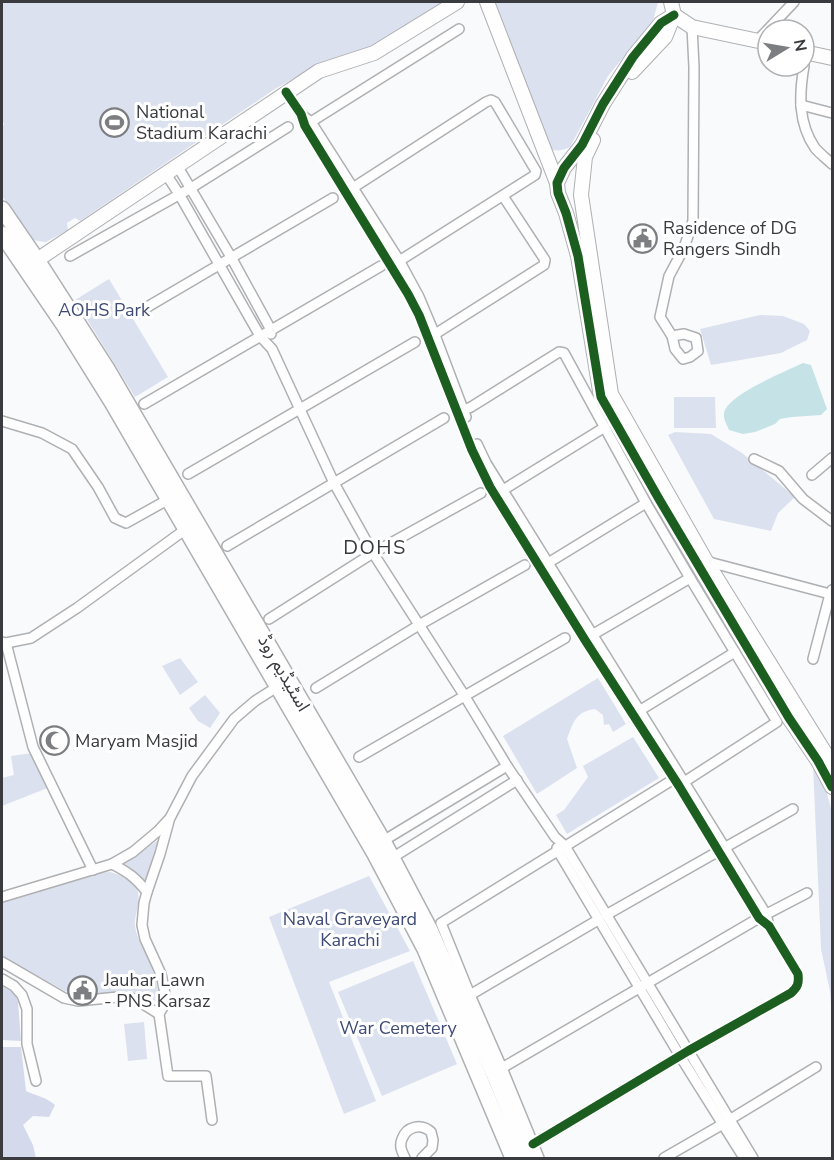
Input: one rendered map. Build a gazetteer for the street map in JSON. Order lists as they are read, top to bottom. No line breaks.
{"streets":{"main road":["اسٹیڈیم روڈ"]},"districts":["DOHS"],"parks":["AOHS Park","Naval Graveyard Karachi","War Cemetery"],"places":{"sports":["National Stadium Karachi"],"public building":["Rasidence of DG Rangers Sindh","Jauhar Lawn - PNS Karsaz"],"mosque":["Maryam Masjid"]},"north":"right"}
